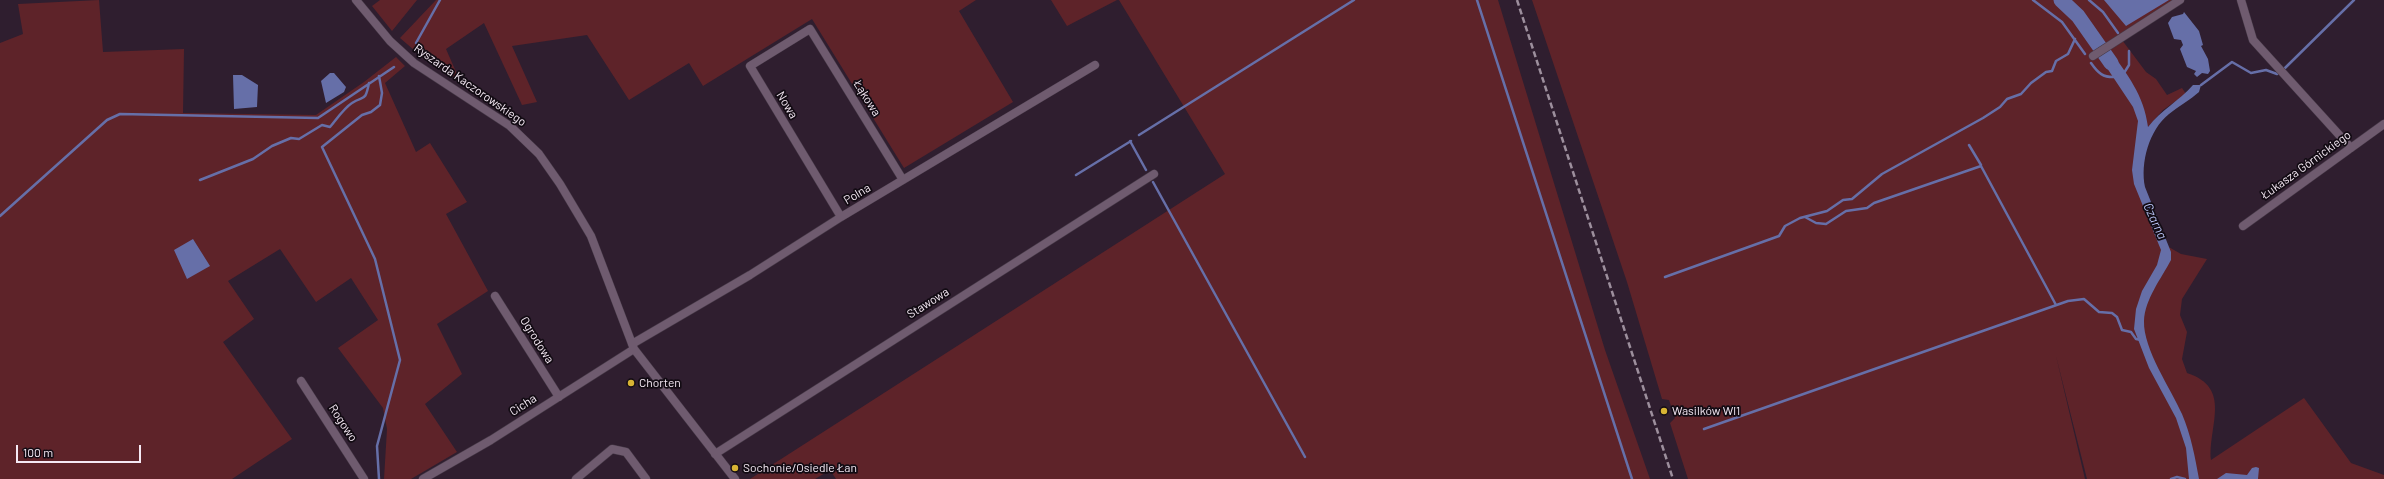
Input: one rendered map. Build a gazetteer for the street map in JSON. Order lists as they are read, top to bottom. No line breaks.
{"streets":{"street":["Ryszarda Kaczorowskiego","Łąkowa","Nowa","Łukasza Górnickiego","Polna","Stawowa","Ogrodowa","Cicha","Rogowo"]},"crossings":[["Ryszarda Kaczorowskiego","Polna"],["Ryszarda Kaczorowskiego","Stawowa"],["Ryszarda Kaczorowskiego","Cicha"],["Łąkowa","Nowa"],["Łąkowa","Polna"],["Nowa","Polna"],["Polna","Cicha"],["Ogrodowa","Cicha"]],"water":["Czarna"],"places":["Chorten","Wasilków Wl1","Sochonie/Osiedle Łan"],"scale_bar":"100 m"}
